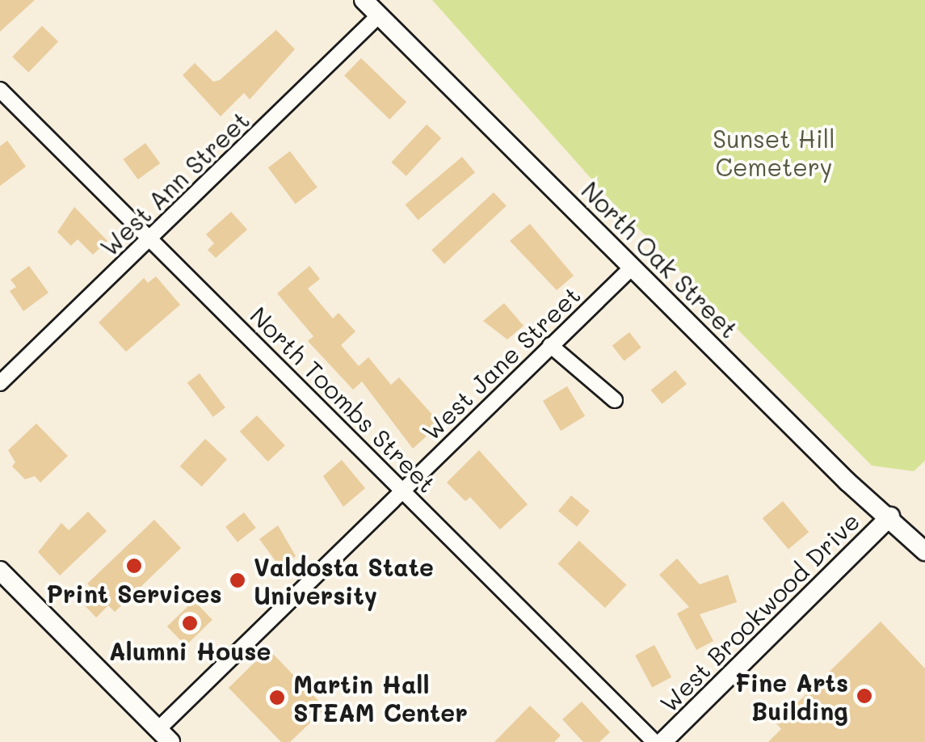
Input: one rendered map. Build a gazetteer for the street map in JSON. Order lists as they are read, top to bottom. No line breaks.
{"streets":{"main road":["North Oak Street","West Brookwood Drive"],"street":["West Ann Street","West Jane Street","North Toombs Street"]},"crossings":[["West Ann Street","North Oak Street"],["West Ann Street","North Toombs Street"],["North Oak Street","West Jane Street"],["North Oak Street","West Brookwood Drive"],["West Jane Street","North Toombs Street"]],"parks":["Sunset Hill Cemetery"],"places":["Print Services","Valdosta State University","Alumni House","Fine Arts Building","Martin Hall STEAM Center"]}
